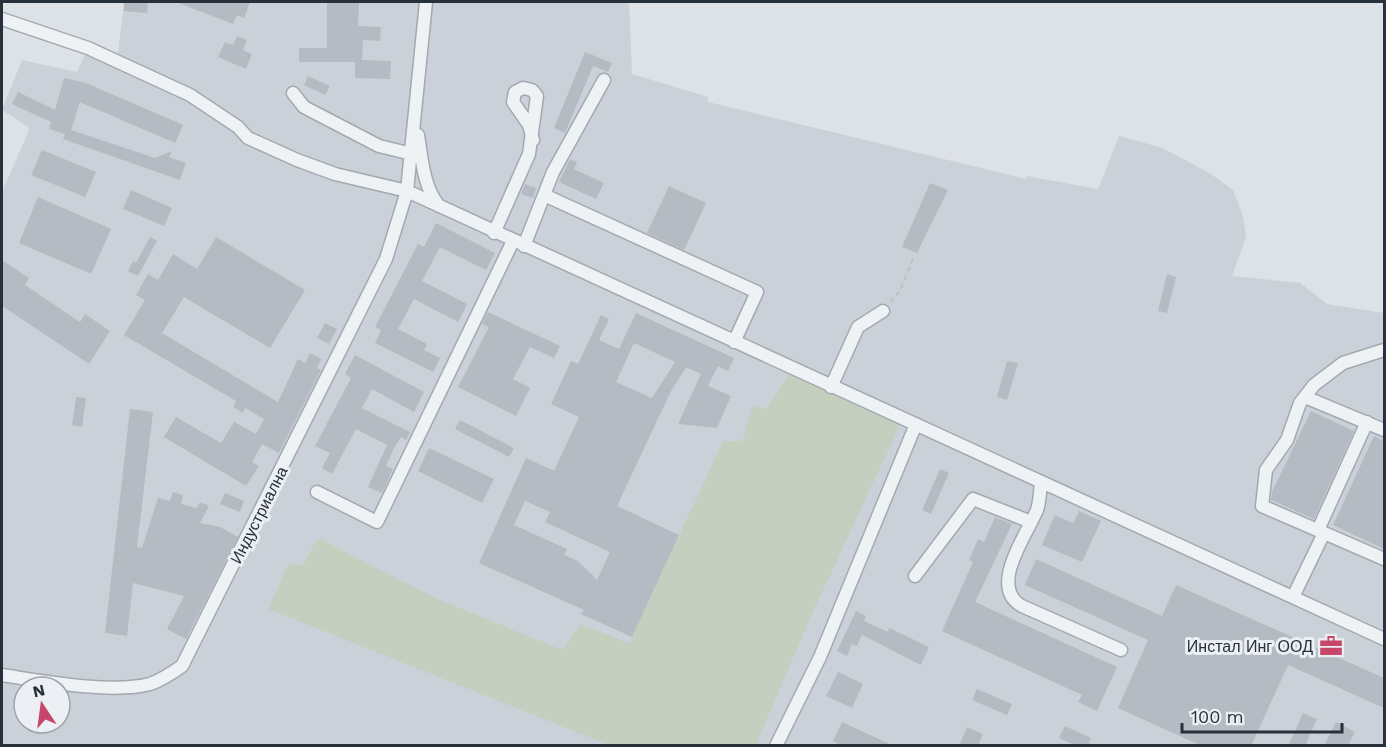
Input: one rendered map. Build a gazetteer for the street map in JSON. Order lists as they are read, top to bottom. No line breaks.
{"streets":{"street":["Индустриална"]},"places":{"office":["Инстал Инг ООД"]},"scale_bar":"100 m","north":"top"}
